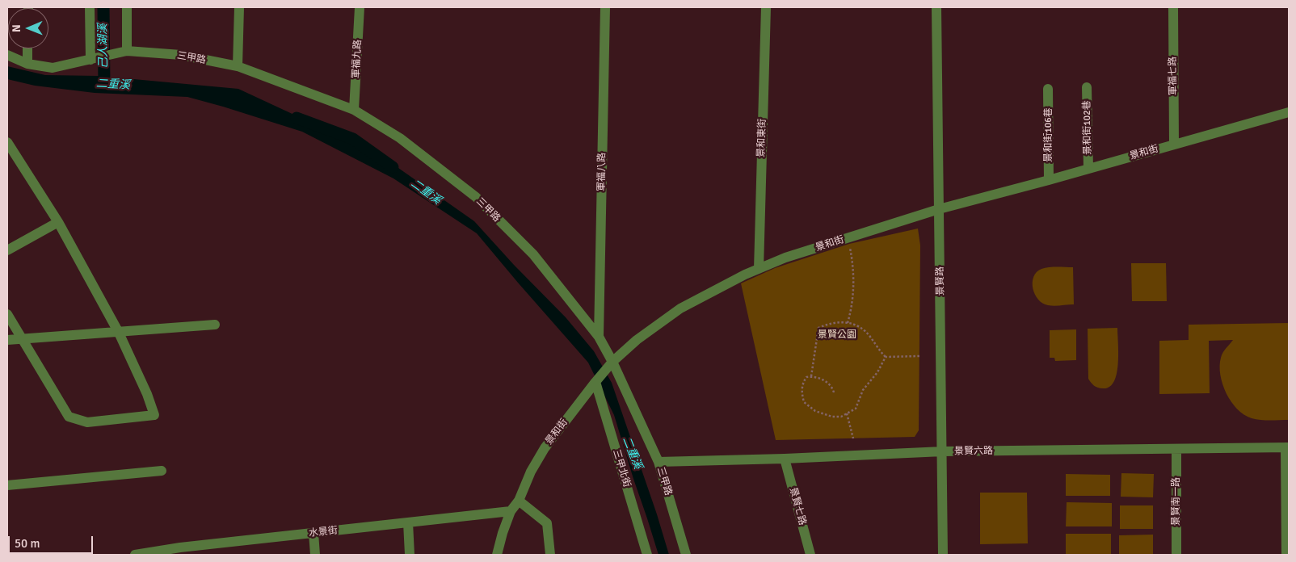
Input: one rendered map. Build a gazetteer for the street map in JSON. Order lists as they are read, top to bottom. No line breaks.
{"streets":{"street":["三甲路","軍福九路","軍福七路","景和街102巷","景和街106巷","景和東街","景和街","軍福八路","景賢路","景賢六路","三甲北街","景賢南一路","景賢七路","水景街"]},"crossings":[["三甲路","軍福九路"],["三甲路","景和街"],["三甲路","軍福八路"],["三甲路","景賢六路"],["軍福七路","景和街"],["景和街102巷","景和街"],["景和街106巷","景和街"],["景和東街","景和街"],["景和街","景賢路"],["景和街","三甲北街"],["景和街","水景街"],["景賢路","景賢六路"],["景賢六路","景賢南一路"],["景賢六路","景賢七路"]],"water":["己人湖溪","二重溪"],"parks":["景賢公園"],"scale_bar":"50 m","north":"left"}
